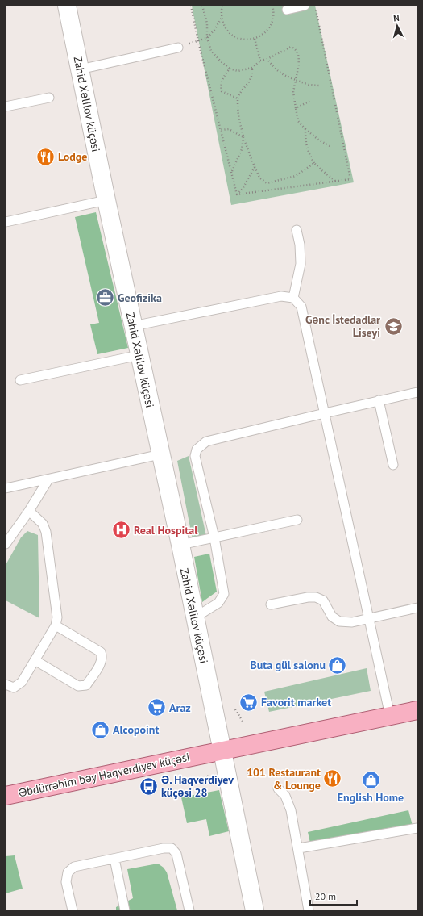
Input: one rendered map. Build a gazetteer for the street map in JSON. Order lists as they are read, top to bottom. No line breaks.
{"streets":{"main road":["Əbdürrəhim bəy Haqverdiyev küçəsi"],"street":["Zahid Xəlilov küçəsi"]},"crossings":[["Zahid Xəlilov küçəsi","Əbdürrəhim bəy Haqverdiyev küçəsi"]],"places":{"restaurant":["Lodge","101 Restaurant & Lounge"],"office":["Geofizika"],"school or university":["Gənc İstedadlar Liseyi"],"hospital":["Real Hospital"],"shop":["Buta gül salonu","Alcopoint","English Home"],"supermarket":["Favorit market","Araz"],"bus stop":["Ə. Haqverdiyev küçəsi 28"]},"scale_bar":"20 m","north":"top"}
